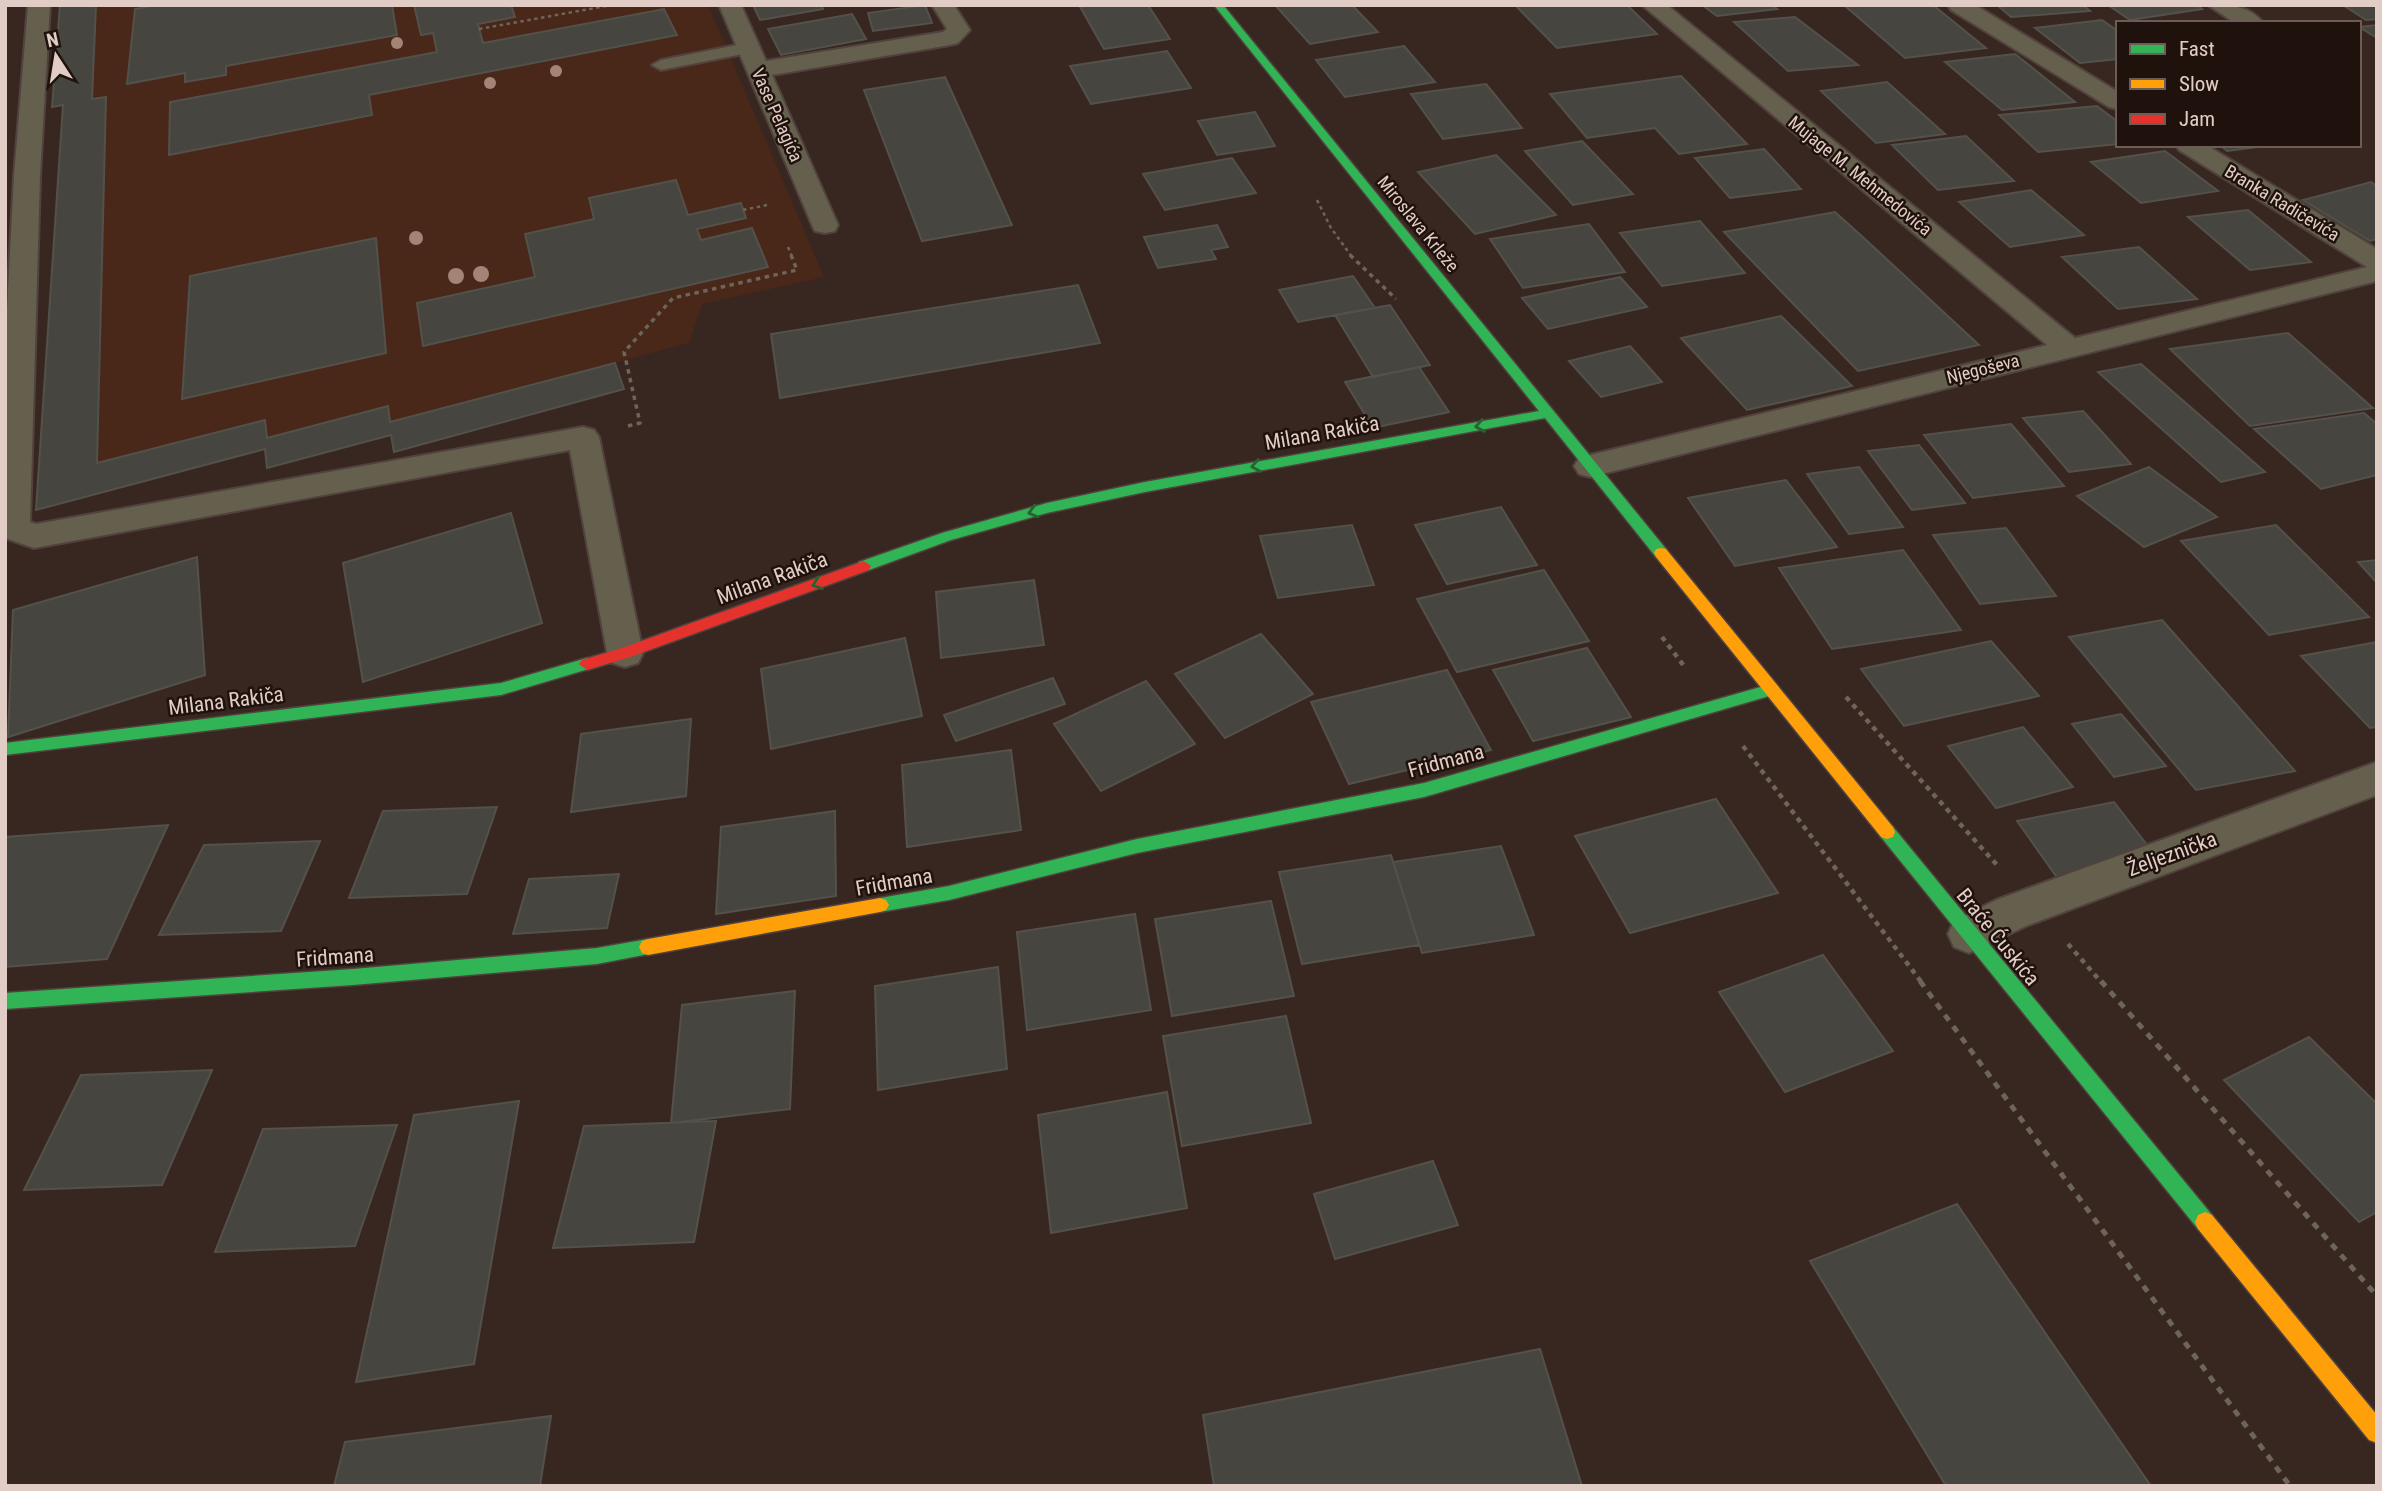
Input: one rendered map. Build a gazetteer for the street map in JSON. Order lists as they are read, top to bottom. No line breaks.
{"streets":{"street":["Vase Pelagića","Mujage M. Mehmedovića","Branka Radičevića","Miroslava Krleže","Njegoševa","Milana Rakiča","Fridmana","Željeznička","Braće Ćuskića"]},"crossings":[["Mujage M. Mehmedovića","Njegoševa"],["Miroslava Krleže","Njegoševa"],["Miroslava Krleže","Milana Rakiča"],["Miroslava Krleže","Braće Ćuskića"],["Njegoševa","Braće Ćuskića"],["Fridmana","Braće Ćuskića"],["Željeznička","Braće Ćuskića"]],"one_way":["Milana Rakiča"],"legend":["Fast","Slow","Jam"],"north":"top"}
